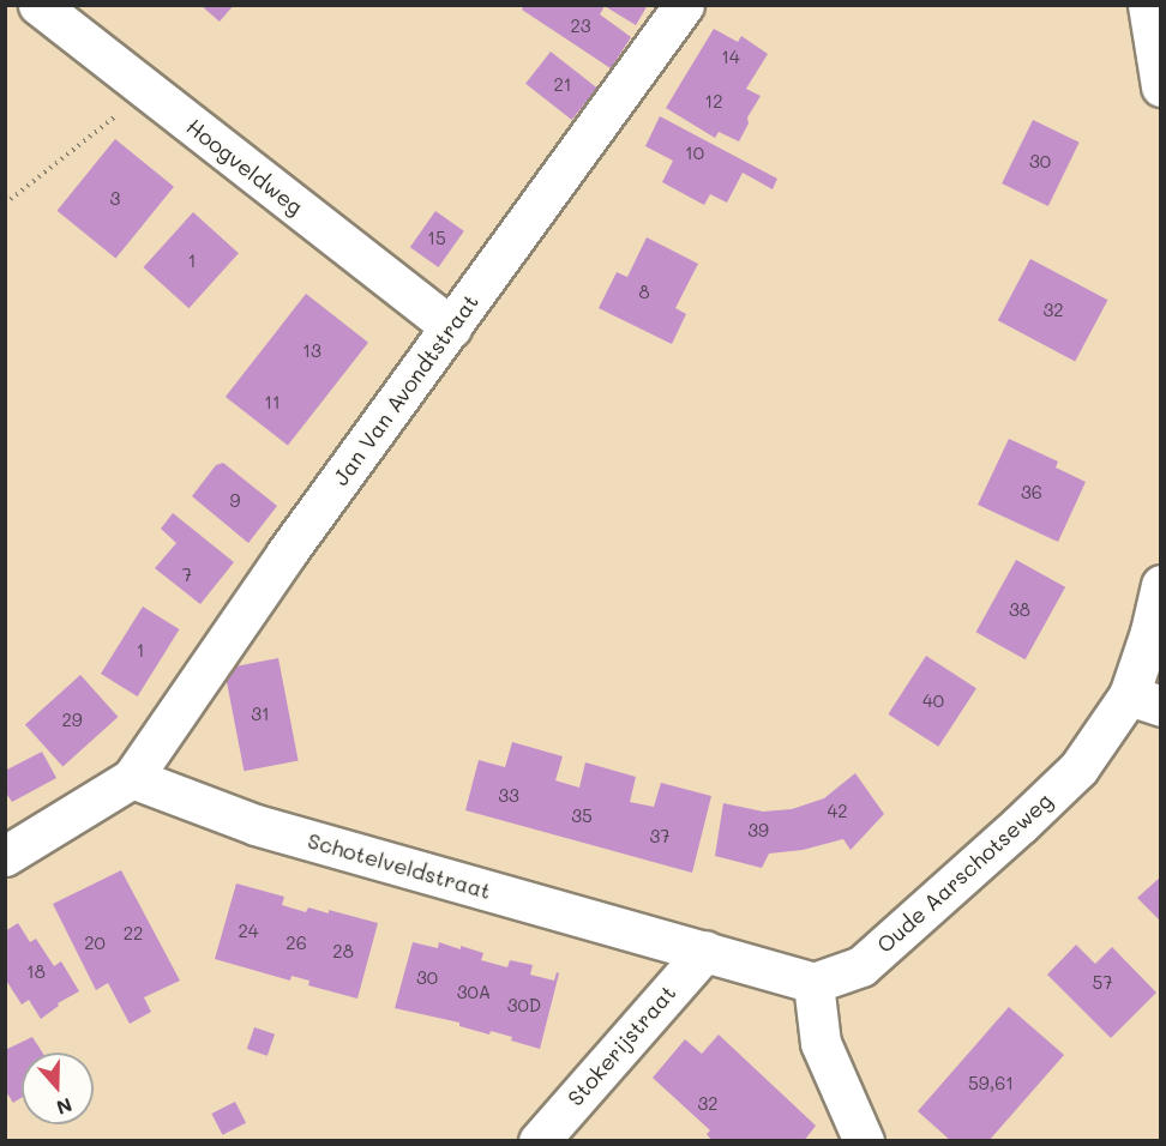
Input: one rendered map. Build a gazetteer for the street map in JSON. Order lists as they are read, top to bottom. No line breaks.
{"streets":{"street":["Hoogveldweg","Jan Van Avondtstraat","Schotelveldstraat","Oude Aarschotseweg","Stokerijstraat"]},"crossings":[["Hoogveldweg","Jan Van Avondtstraat"],["Jan Van Avondtstraat","Schotelveldstraat"],["Schotelveldstraat","Oude Aarschotseweg"],["Schotelveldstraat","Stokerijstraat"]],"house_numbers":["23","14","21","12","10","30","3","15","1","8","32","13","11","36","9","7","38","1","40","31","29","33","42","35","39","37","24","22","20","26","28","18","30","57","30A","30D","59,61","32"],"north":"bottom"}
